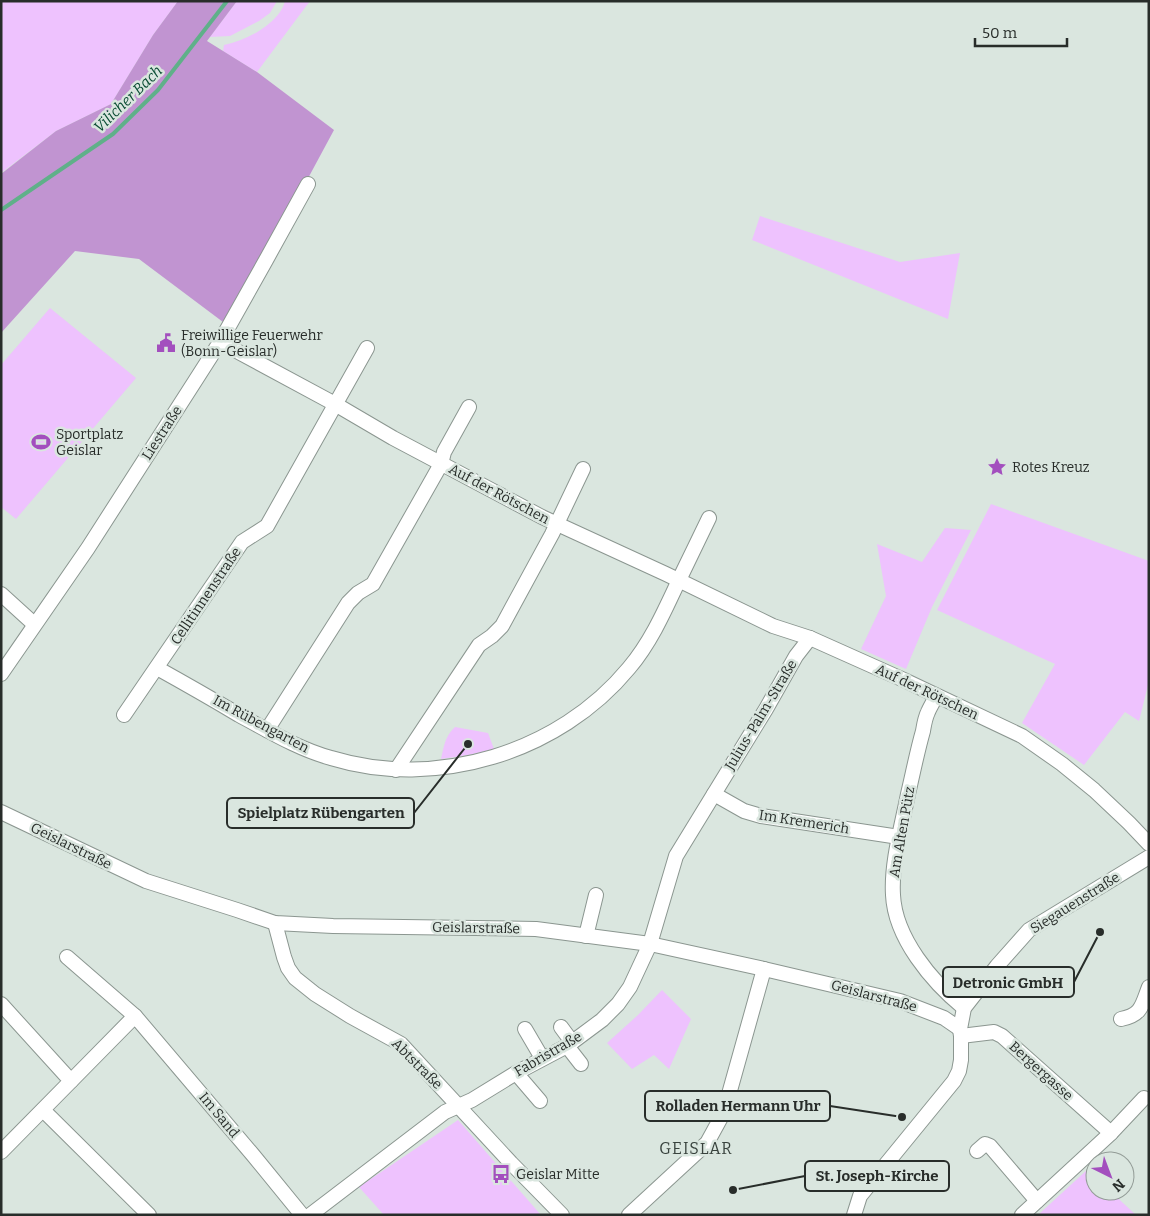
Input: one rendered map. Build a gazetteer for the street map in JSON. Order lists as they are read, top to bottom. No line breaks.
{"streets":{"street":["Liestraße","Auf der Rötschen","Cellitinnenstraße","Julius-Palm-Straße","Im Rübengarten","Im Kremerich","Am Alten Pütz","Geislarstraße","Siegauenstraße","Fabristraße","Abtstraße","Bergergasse","Im Sand"]},"crossings":[["Liestraße","Auf der Rötschen"],["Auf der Rötschen","Cellitinnenstraße"],["Auf der Rötschen","Julius-Palm-Straße"],["Auf der Rötschen","Im Rübengarten"],["Auf der Rötschen","Am Alten Pütz"],["Cellitinnenstraße","Im Rübengarten"],["Julius-Palm-Straße","Im Kremerich"],["Julius-Palm-Straße","Fabristraße"],["Im Kremerich","Am Alten Pütz"],["Im Kremerich","Fabristraße"],["Am Alten Pütz","Siegauenstraße"],["Geislarstraße","Siegauenstraße"],["Geislarstraße","Fabristraße"],["Geislarstraße","Abtstraße"],["Geislarstraße","Bergergasse"],["Siegauenstraße","Bergergasse"],["Fabristraße","Abtstraße"]],"districts":["GEISLAR"],"water":["Vilicher Bach"],"places":{"public building":["Freiwillige Feuerwehr (Bonn-Geislar)"],"sports":["Sportplatz Geislar"],"place":["Rotes Kreuz"],"other":["Spielplatz Rübengarten","Detronic GmbH","Rolladen Hermann Uhr","St. Joseph-Kirche"],"bus stop":["Geislar Mitte"]},"scale_bar":"50 m","north":"bottom right"}
